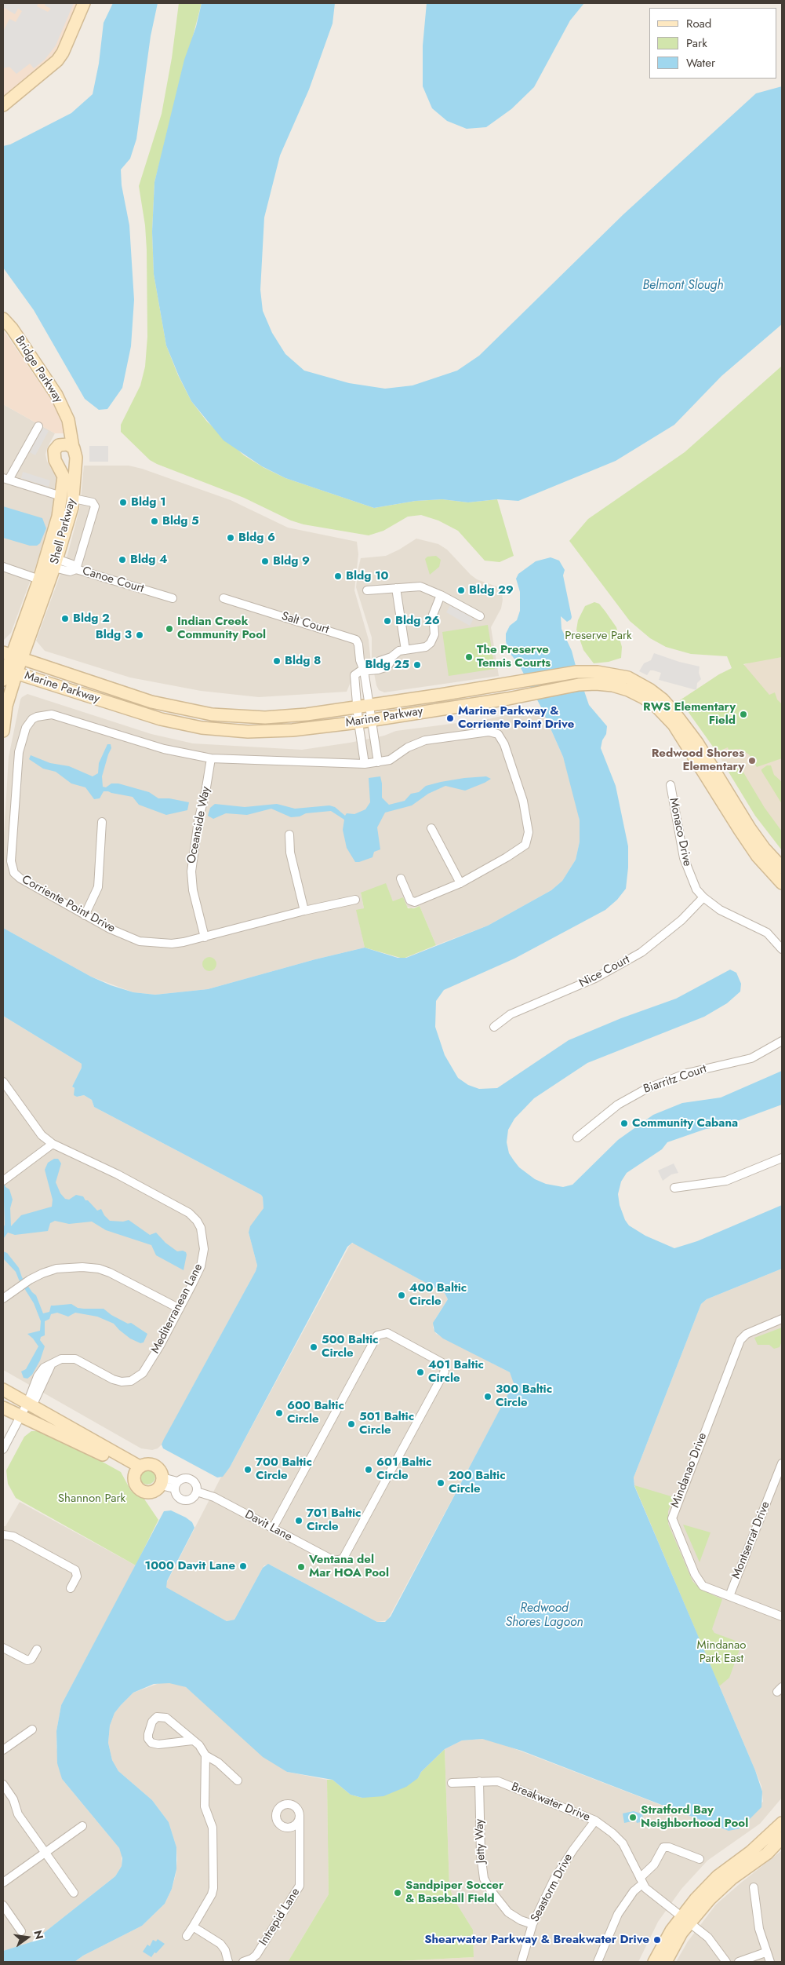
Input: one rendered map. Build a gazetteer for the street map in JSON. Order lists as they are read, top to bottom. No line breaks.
{"streets":{"main road":["Bridge Parkway","Shell Parkway","Marine Parkway"],"street":["Canoe Court","Salt Court","Oceanside Way","Monaco Drive","Corriente Point Drive","Nice Court","Biarritz Court","Mediterranean Lane","Mindanao Drive","Davit Lane","Montserrat Drive","Breakwater Drive","Jetty Way","Seastorm Drive","Intrepid Lane"]},"crossings":[["Bridge Parkway","Shell Parkway"],["Shell Parkway","Canoe Court"],["Shell Parkway","Marine Parkway"],["Salt Court","Marine Parkway"],["Oceanside Way","Corriente Point Drive"],["Monaco Drive","Nice Court"],["Mindanao Drive","Montserrat Drive"],["Breakwater Drive","Jetty Way"],["Breakwater Drive","Seastorm Drive"],["Jetty Way","Seastorm Drive"]],"water":["Belmont Slough","Redwood Shores Lagoon"],"parks":["Preserve Park","Shannon Park","Mindanao Park East"],"places":["Bldg 1","Bldg 5","Bldg 6","Bldg 4","Bldg 9","Bldg 10","Bldg 29","Bldg 2","Bldg 26","Indian Creek Community Pool","Bldg 3","The Preserve Tennis Courts","Bldg 8","Bldg 25","RWS Elementary Field","Marine Parkway & Corriente Point Drive","Redwood Shores Elementary","Community Cabana","400 Baltic Circle","500 Baltic Circle","401 Baltic Circle","300 Baltic Circle","600 Baltic Circle","501 Baltic Circle","700 Baltic Circle","601 Baltic Circle","200 Baltic Circle","701 Baltic Circle","1000 Davit Lane","Ventana del Mar HOA Pool","Stratford Bay Neighborhood Pool","Sandpiper Soccer & Baseball Field","Shearwater Parkway & Breakwater Drive"],"legend":["Road","Park","Water"],"north":"right"}
